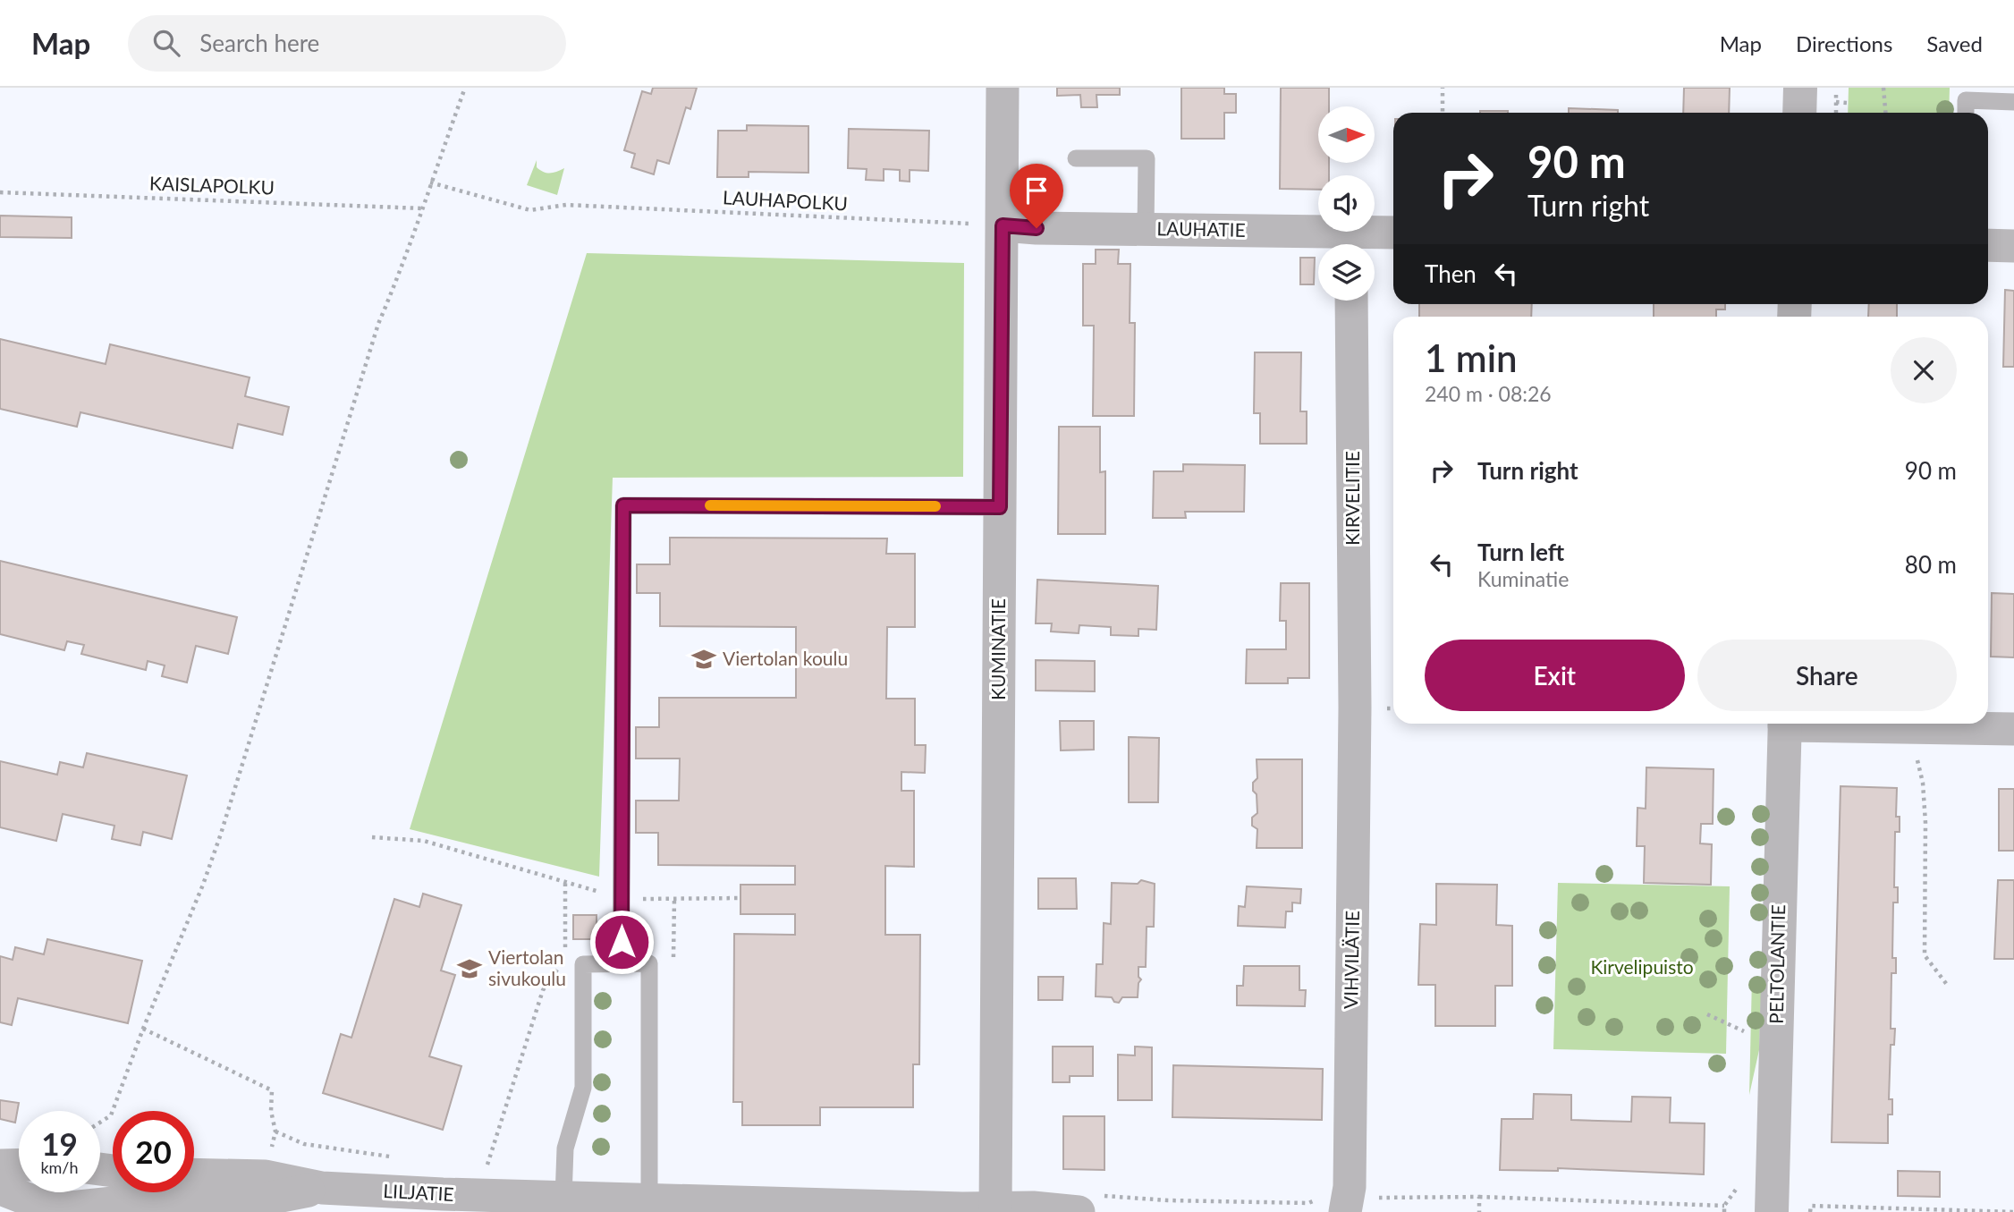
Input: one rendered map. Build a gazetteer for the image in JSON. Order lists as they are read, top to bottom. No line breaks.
{"streets":{"street":["LAUHATIE","KIRVELITIE","KUMINATIE","VIHVILÄTIE","PELTOLANTIE","LILJATIE"],"path":["KAISLAPOLKU","LAUHAPOLKU"]},"crossings":[["LAUHAPOLKU","LAUHATIE"],["LAUHAPOLKU","KUMINATIE"],["LAUHATIE","KUMINATIE"],["KIRVELITIE","VIHVILÄTIE"],["KUMINATIE","LILJATIE"]],"parks":["Kirvelipuisto"],"places":{"school or university":["Viertolan koulu","Viertolan sivukoulu"]},"north":"right","page":{"header":"Map","search":"Search here","nav":["Map","Directions","Saved"],"turn":["90 m","Turn right"],"then":"Then","heading":["1 min","240 m · 08:26"],"list":[{"name":"Turn right","value":"90 m"},{"name":"Turn left","note":"Kuminatie","value":"80 m"}],"buttons":["Exit","Share"],"speed":"19 km/h","limit":"20"}}
